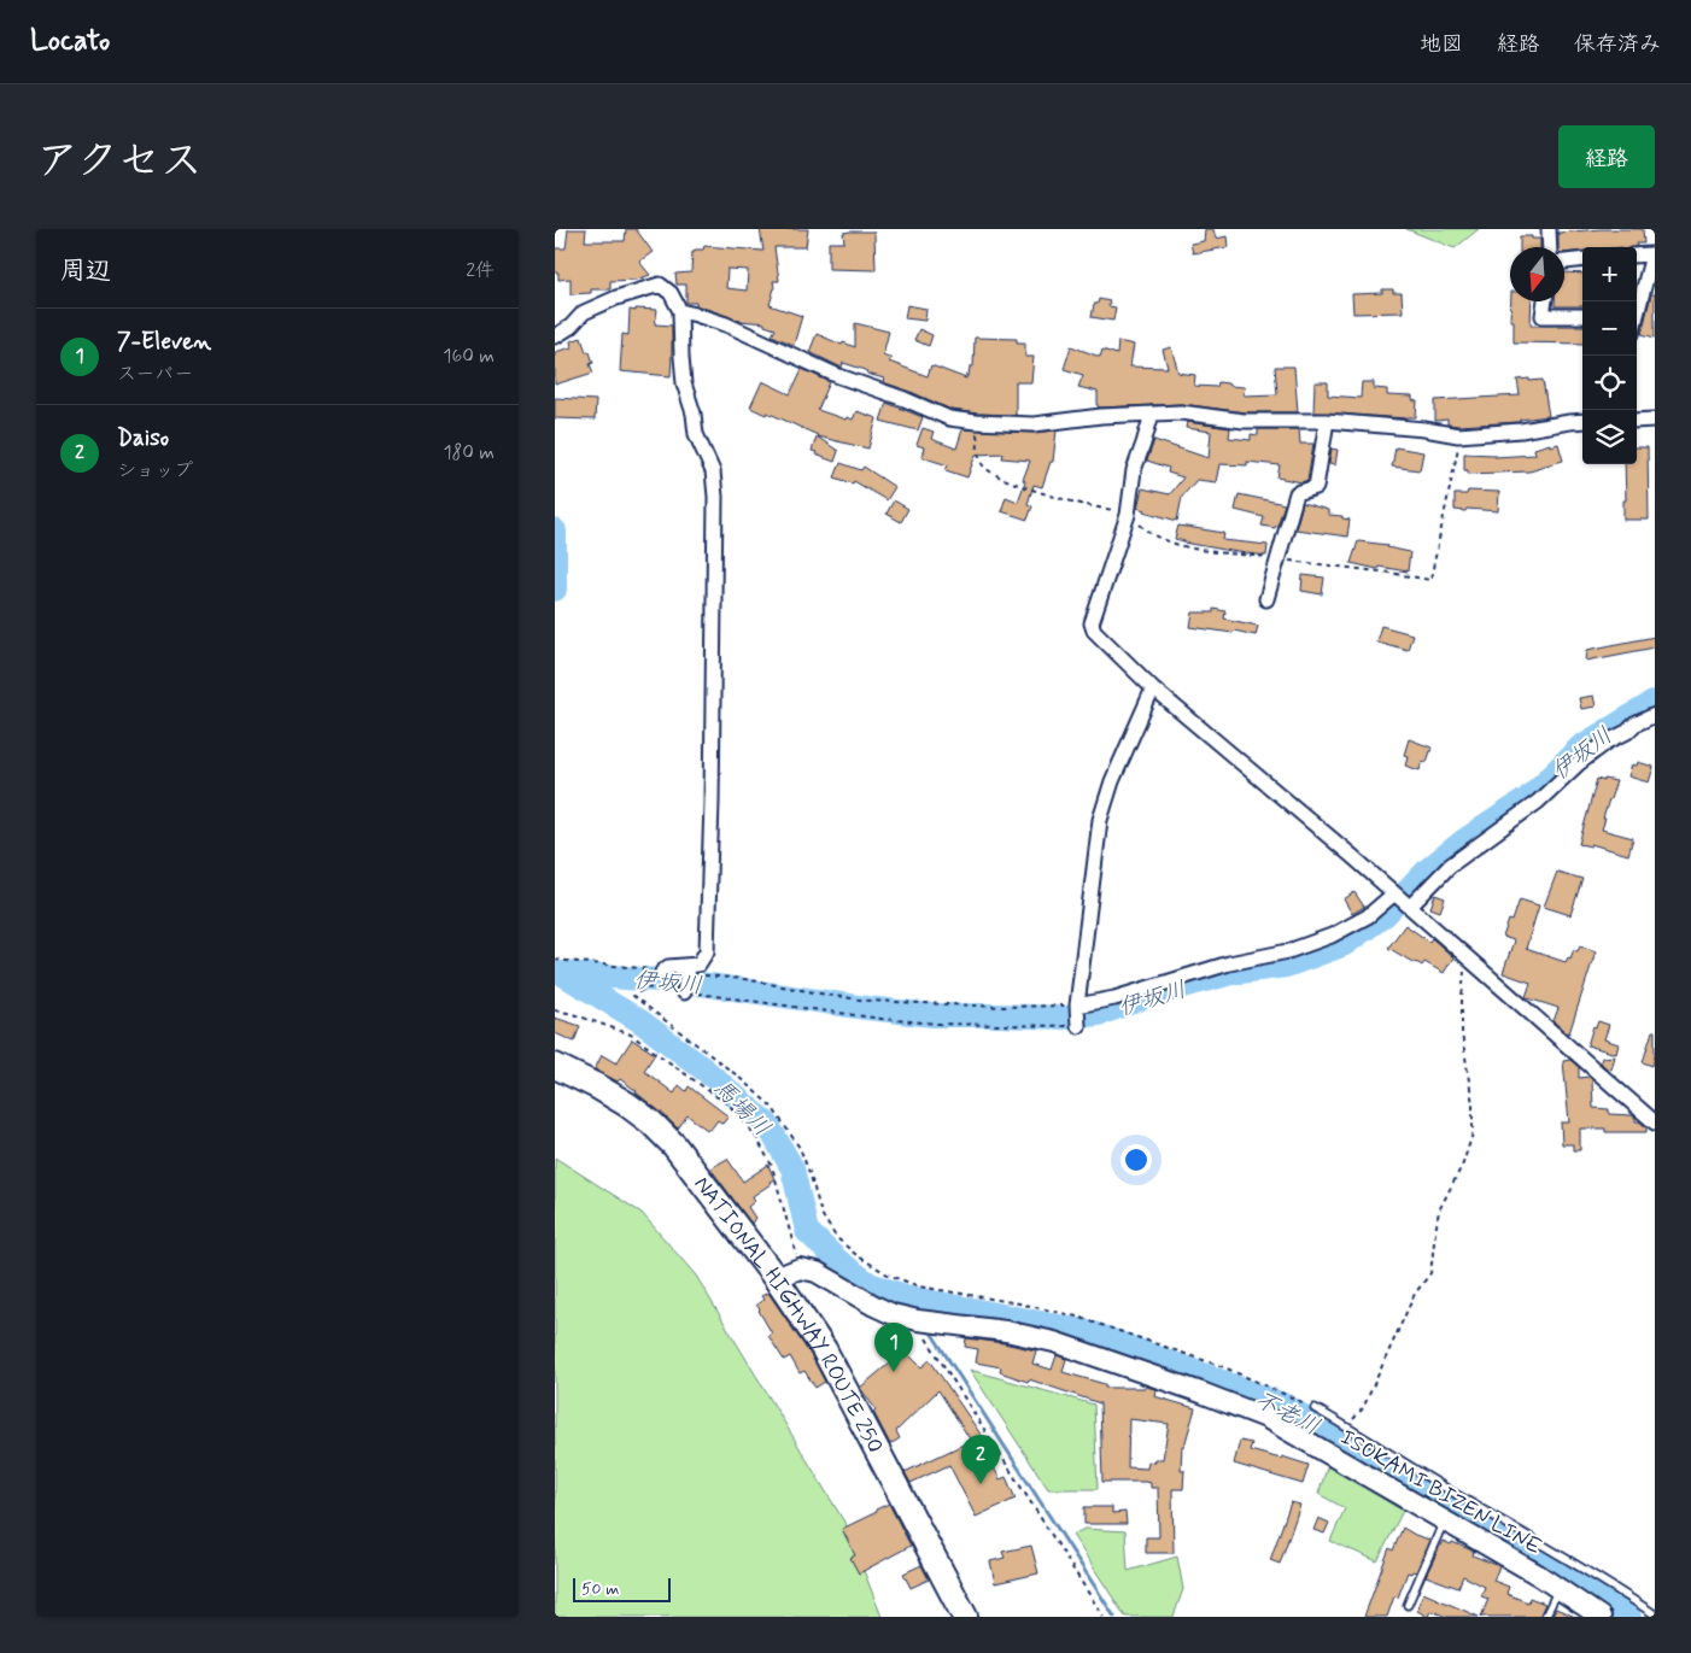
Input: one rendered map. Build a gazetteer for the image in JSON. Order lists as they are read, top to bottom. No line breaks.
{"streets":{"highway":["NATIONAL HIGHWAY ROUTE 250"],"main road":["ISOKAMI BIZEN LINE"]},"water":["伊坂川","馬場川","不老川"],"scale_bar":"50 m","north":"bottom","page":{"header":"Locato","nav":["地図","経路","保存済み"],"title":"アクセス","buttons":"経路","heading":["周辺","2件"],"map_buttons":["+","−"],"list":[{"mark":"1","name":"7-Eleven","note":"スーパー","value":"160 m"},{"mark":"2","name":"Daiso","note":"ショップ","value":"180 m"}],"pins":["1","2"],"scale":"50 m"}}
